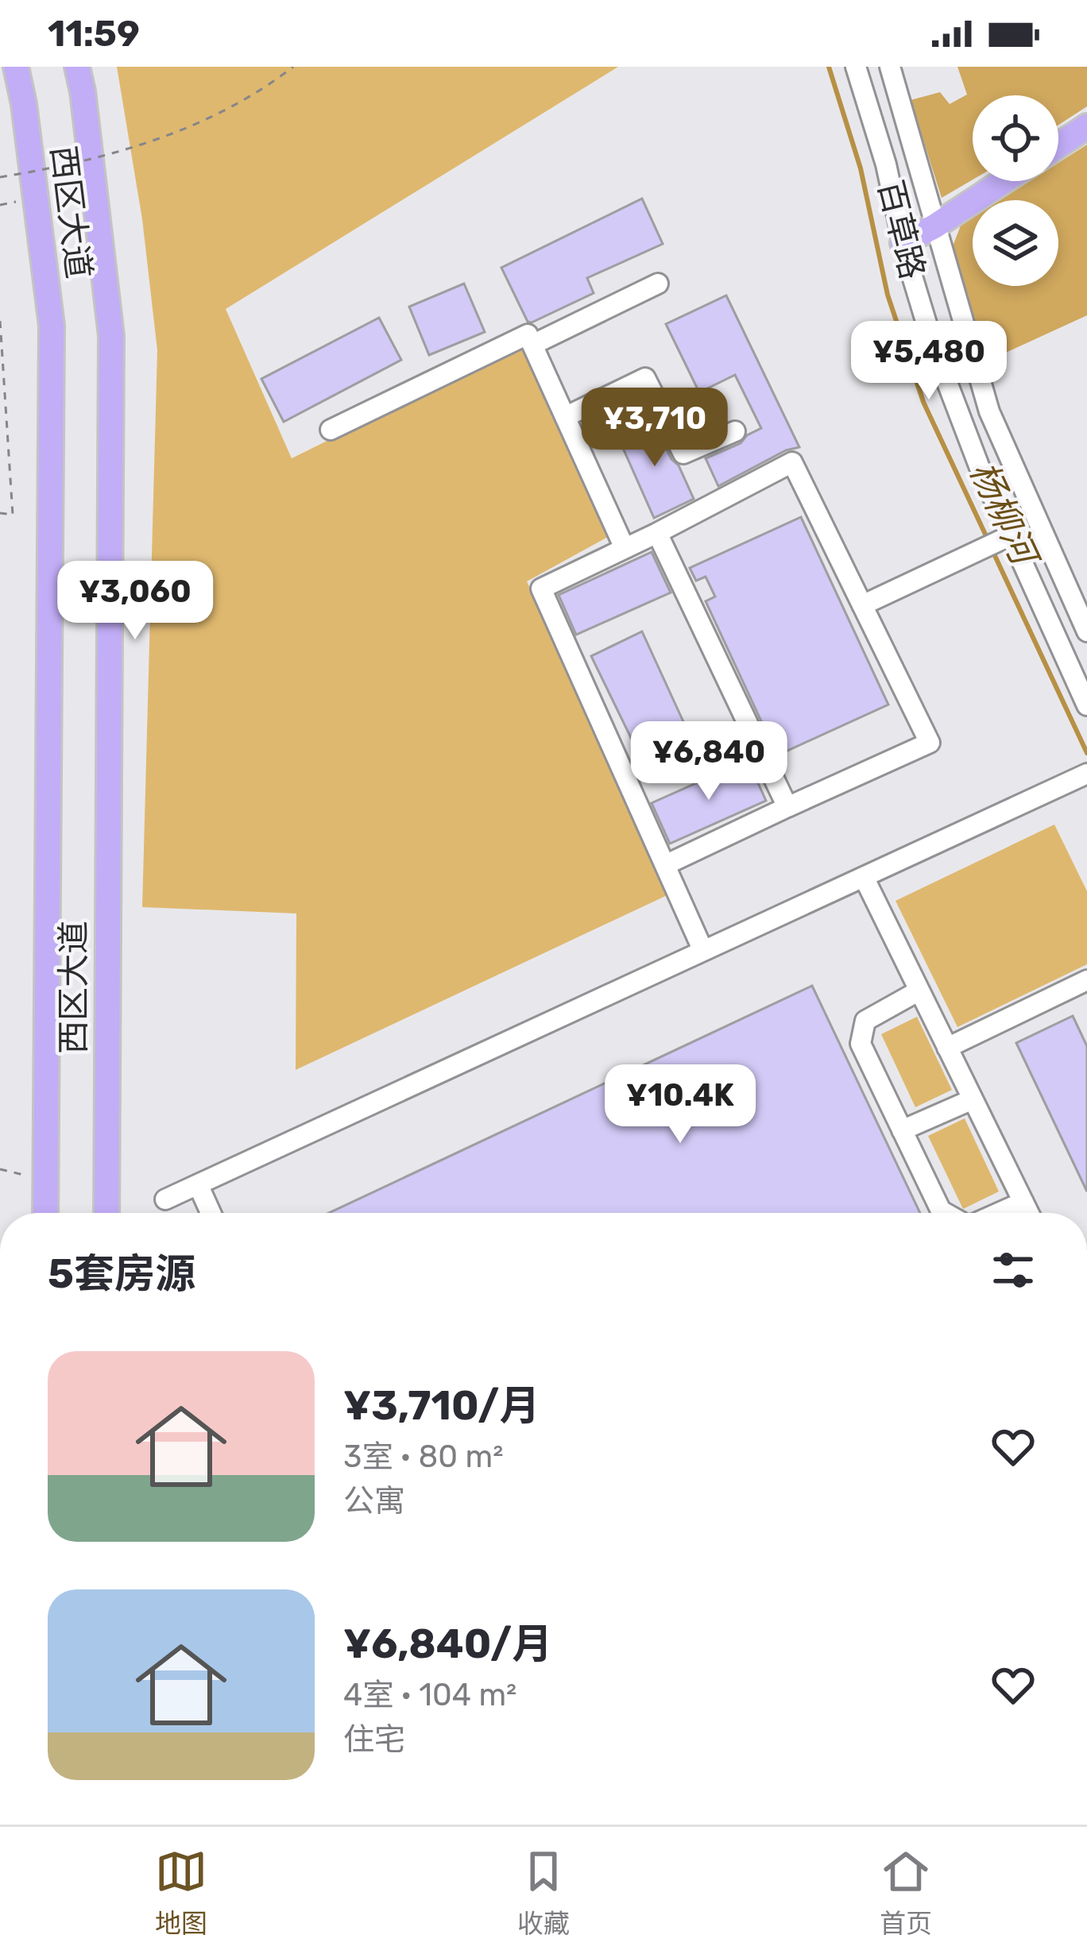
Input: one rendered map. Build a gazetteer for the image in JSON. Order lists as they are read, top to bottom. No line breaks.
{"streets":{"main road":["西区大道"],"street":["百草路"]},"water":["杨柳河"],"page":{"status":"11:59","price":["¥5,480","¥3,710","¥3,060","¥6,840","¥10.4K"],"heading":"5套房源","list":[{"name":"¥3,710/月","note":"3室 · 80 m² · 公寓"},{"name":"¥6,840/月","note":"4室 · 104 m² · 住宅"}],"tabs":["地图","收藏","首页"]}}
